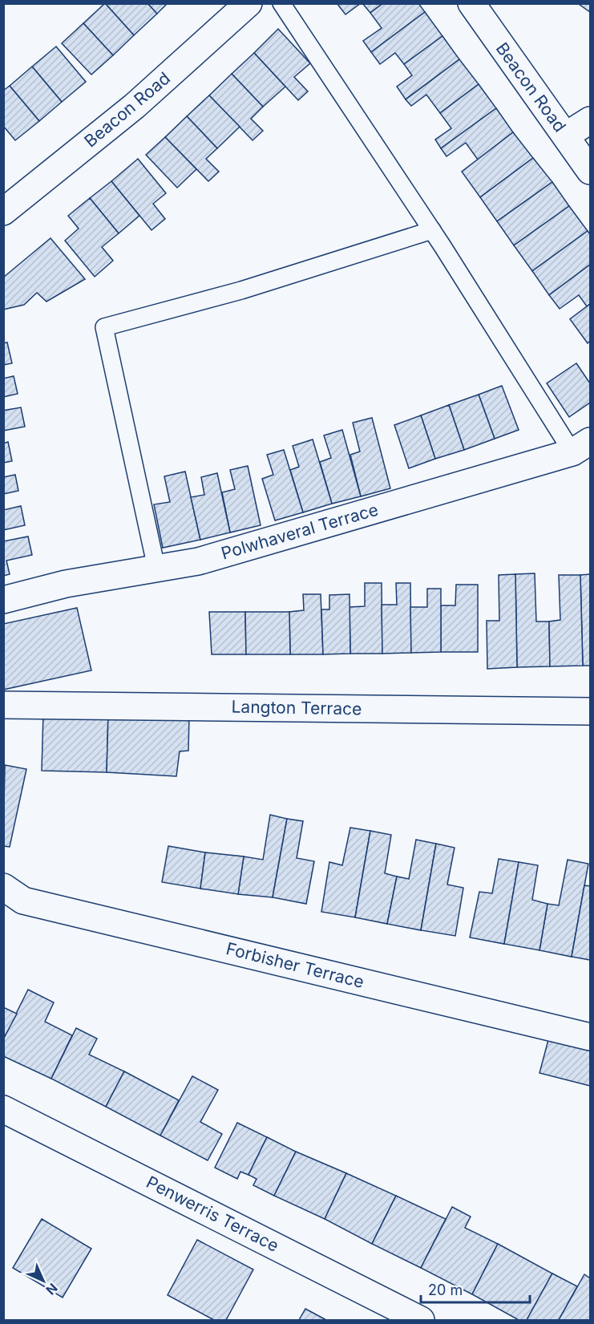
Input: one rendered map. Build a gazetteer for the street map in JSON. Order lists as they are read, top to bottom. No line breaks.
{"streets":{"street":["Beacon Road","Polwhaveral Terrace","Langton Terrace","Forbisher Terrace","Penwerris Terrace"]},"scale_bar":"20 m","north":"bottom right"}
